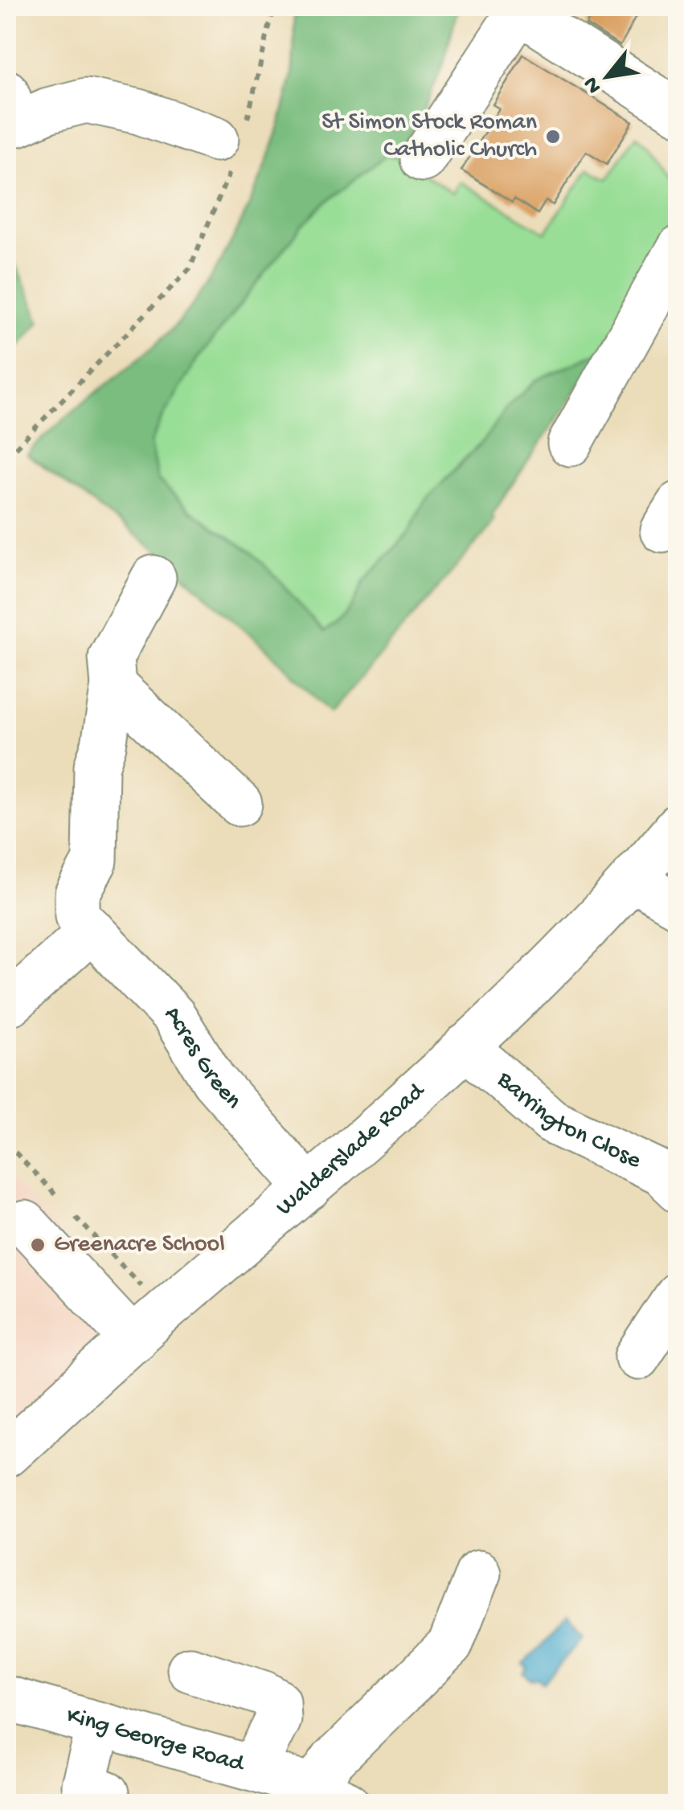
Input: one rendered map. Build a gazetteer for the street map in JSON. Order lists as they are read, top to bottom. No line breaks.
{"streets":{"street":["Acres Green","Barrington Close","Walderslade Road","King George Road"]},"crossings":[["Acres Green","Walderslade Road"],["Barrington Close","Walderslade Road"]],"places":["St Simon Stock Roman Catholic Church","Greenacre School"],"north":"bottom left"}
